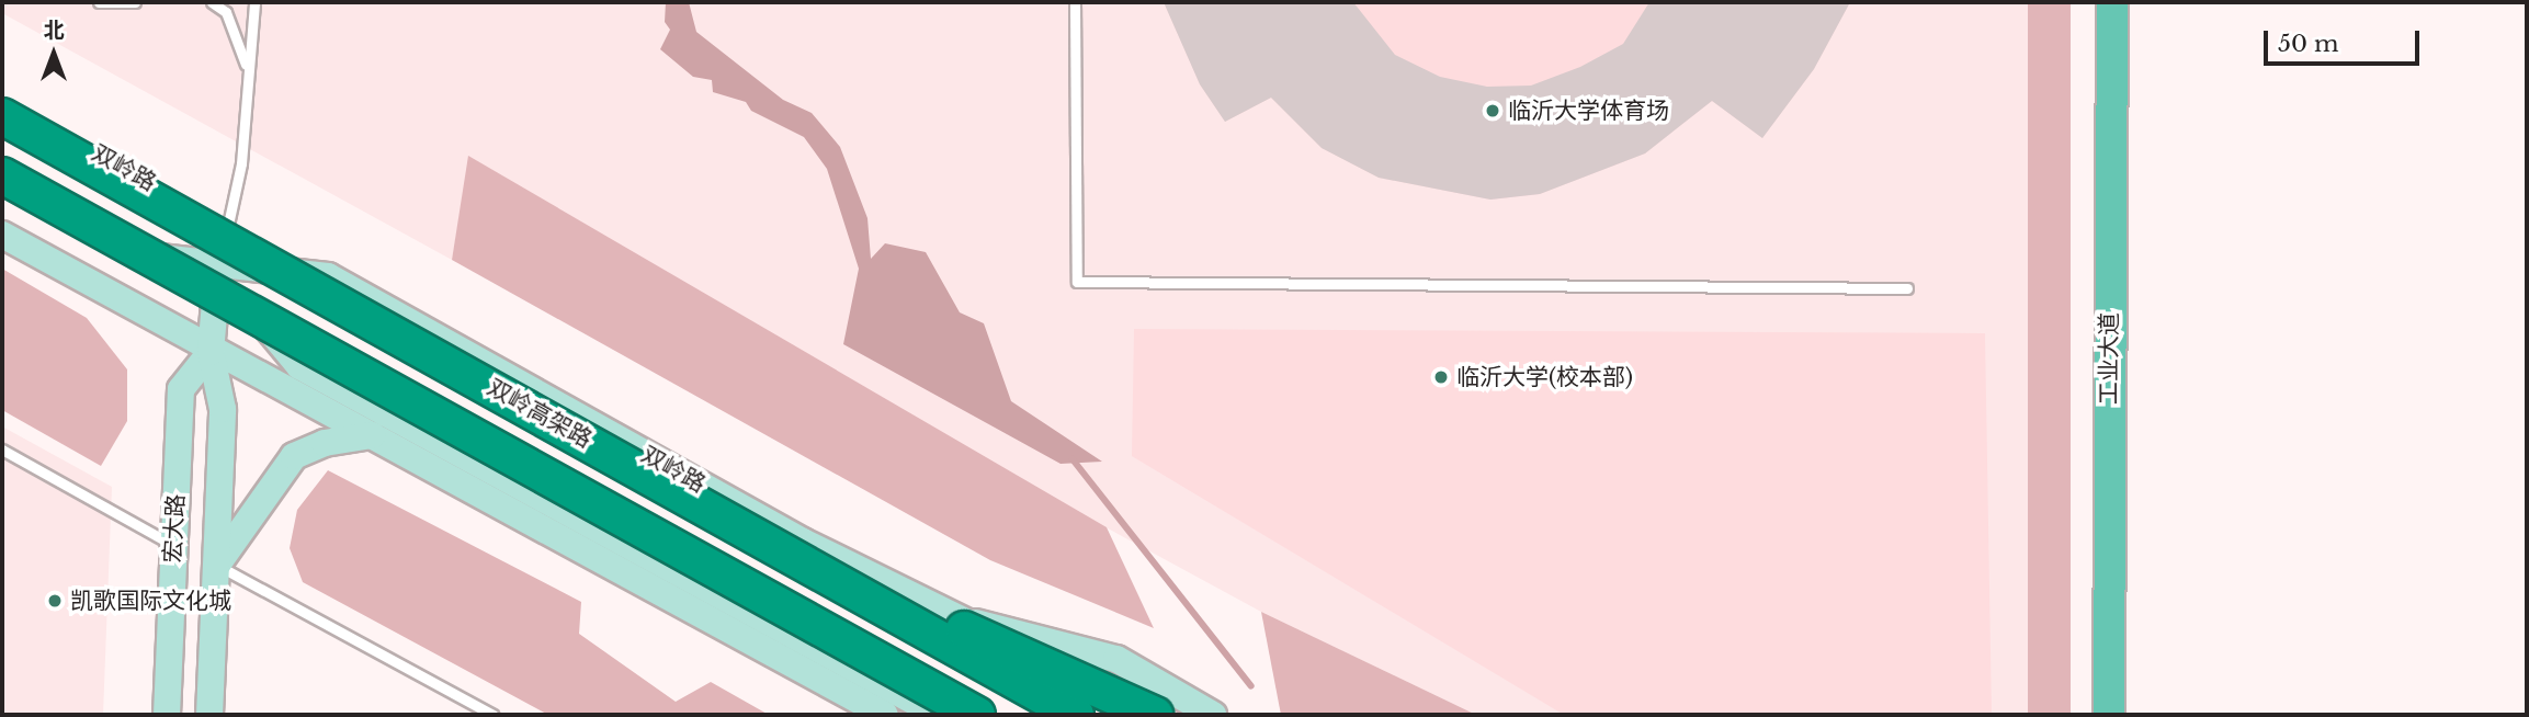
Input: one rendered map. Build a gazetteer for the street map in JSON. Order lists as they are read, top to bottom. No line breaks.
{"streets":{"highway":["双岭高架路"],"main road":["双岭路","工业大道","宏大路"]},"crossings":[["双岭路","宏大路"]],"places":["临沂大学体育场","临沂大学(校本部)","凯歌国际文化城"],"scale_bar":"50 m","north":"top"}
